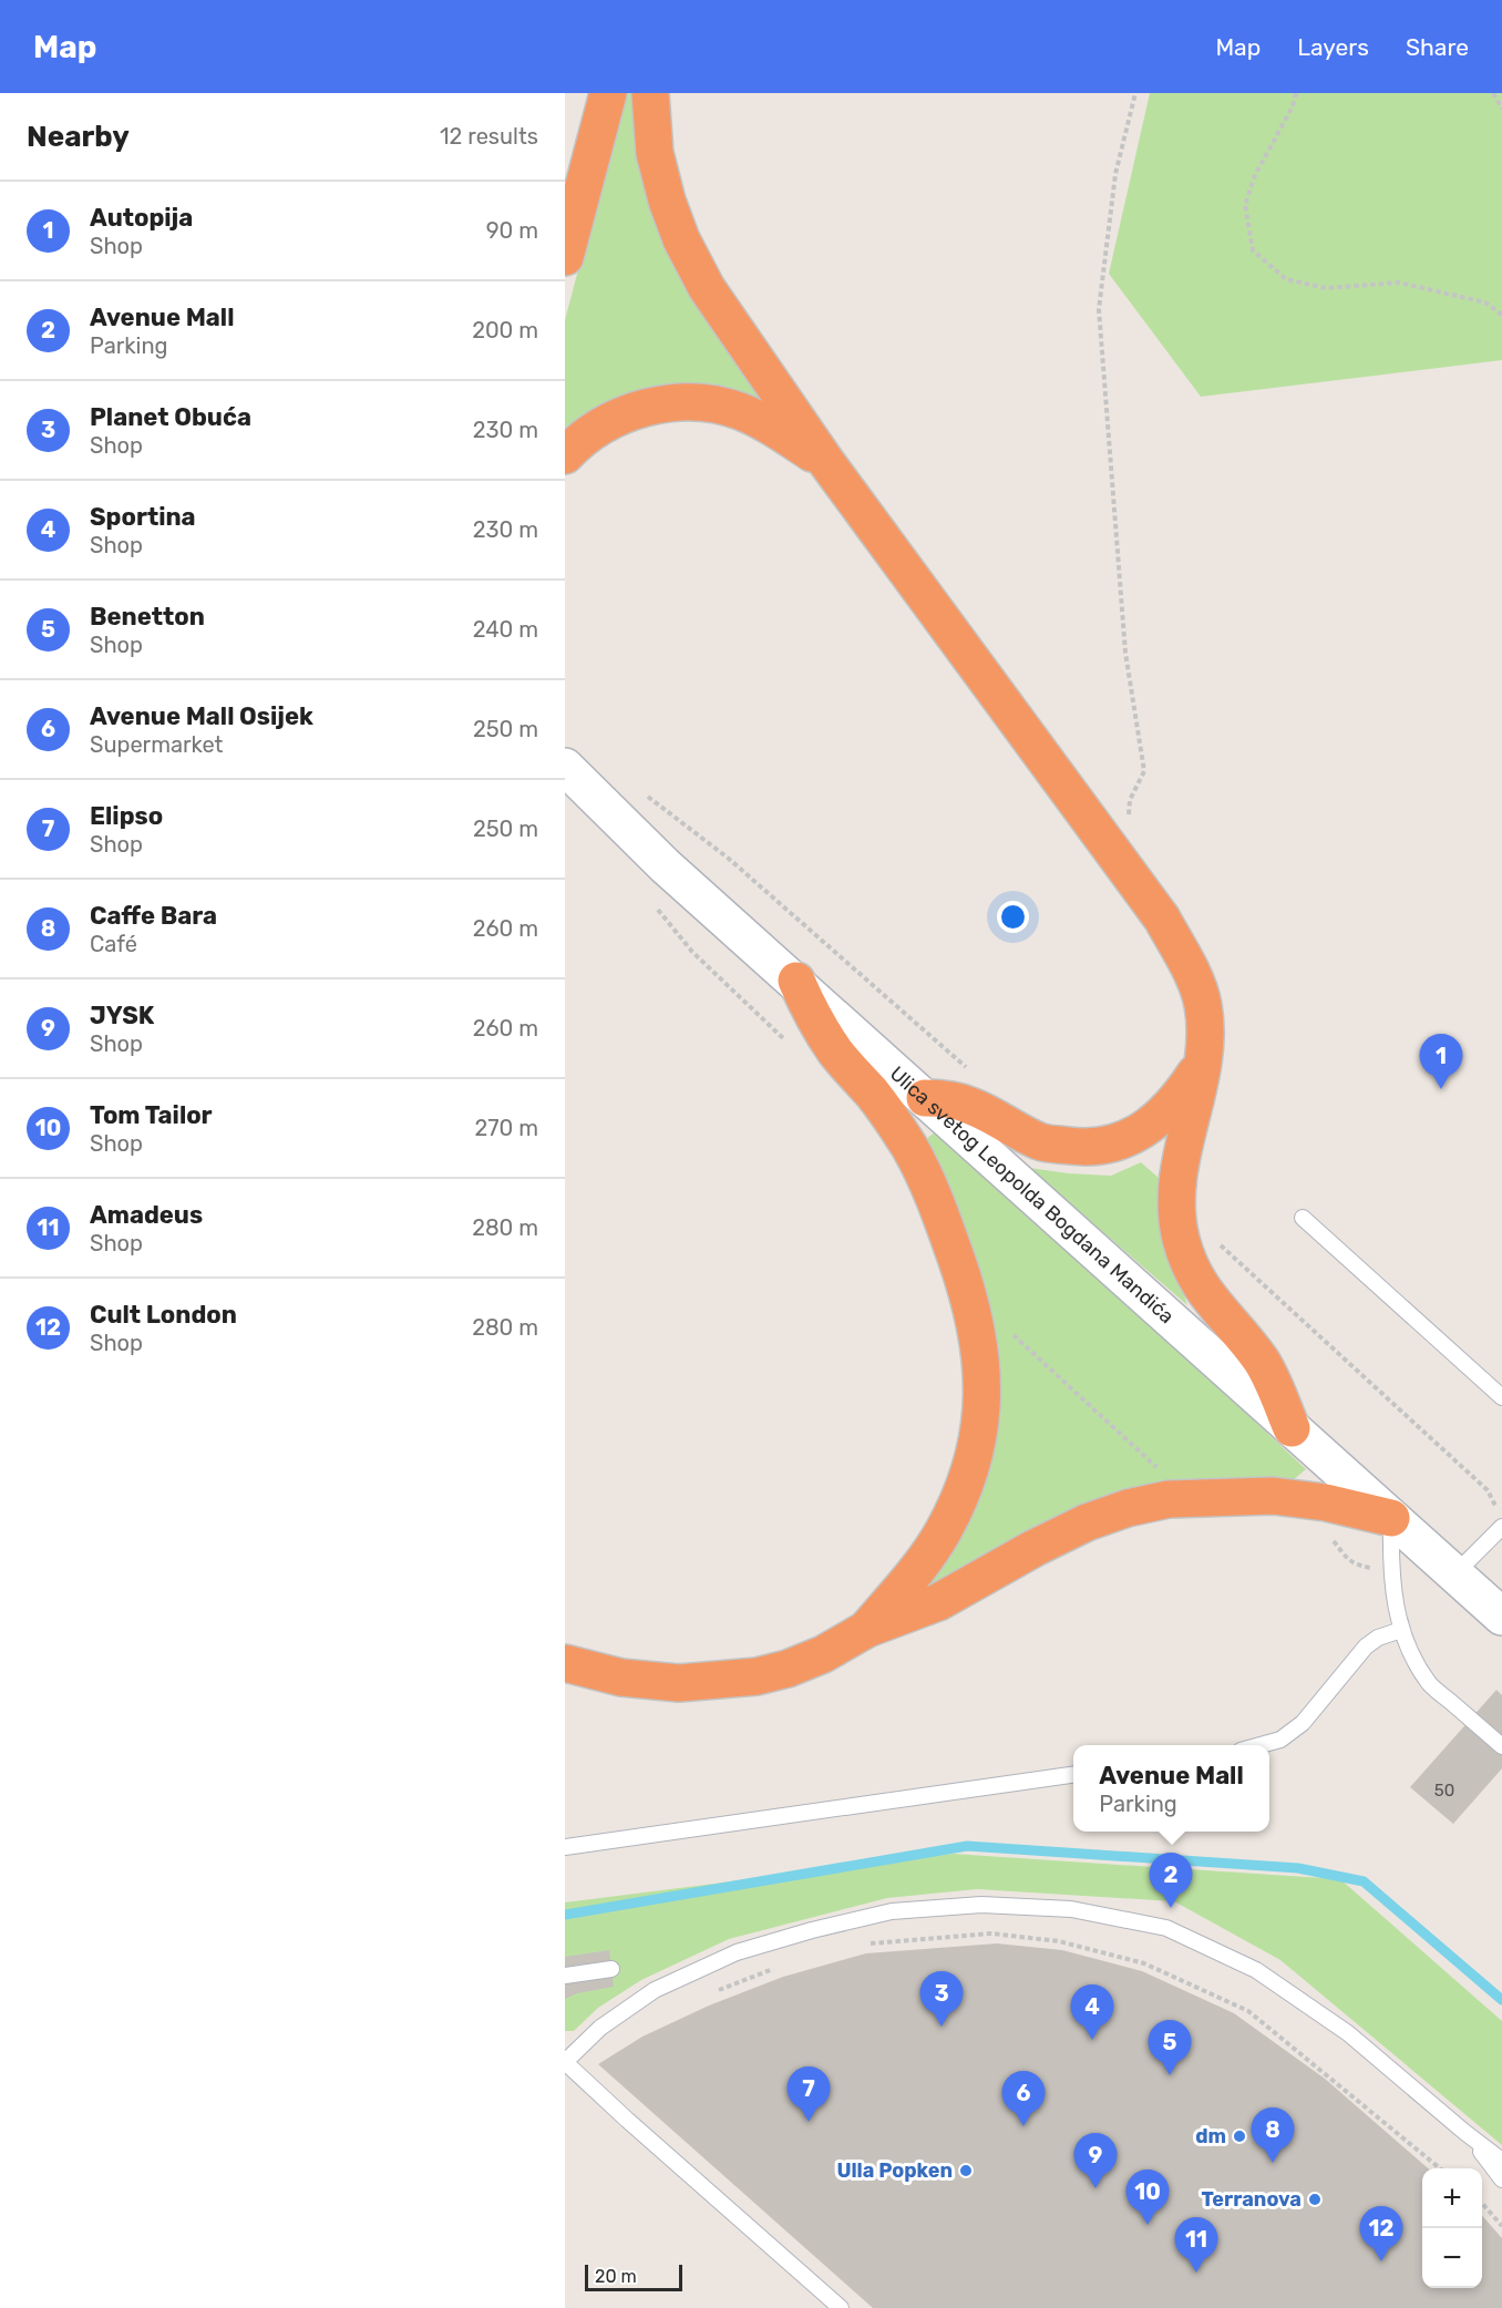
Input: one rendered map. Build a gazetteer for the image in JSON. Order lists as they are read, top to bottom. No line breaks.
{"streets":{"main road":["Ulica svetog Leopolda Bogdana Mandića"]},"places":["dm","Ulla Popken","Terranova"],"house_numbers":["50"],"scale_bar":"20 m","page":{"header":"Map","nav":["Map","Layers","Share"],"heading":["Nearby","12 results"],"list":[{"mark":"1","name":"Autopija","note":"Shop","value":"90 m"},{"mark":"2","name":"Avenue Mall","note":"Parking","value":"200 m"},{"mark":"3","name":"Planet Obuća","note":"Shop","value":"230 m"},{"mark":"4","name":"Sportina","note":"Shop","value":"230 m"},{"mark":"5","name":"Benetton","note":"Shop","value":"240 m"},{"mark":"6","name":"Avenue Mall Osijek","note":"Supermarket","value":"250 m"},{"mark":"7","name":"Elipso","note":"Shop","value":"250 m"},{"mark":"8","name":"Caffe Bara","note":"Café","value":"260 m"},{"mark":"9","name":"JYSK","note":"Shop","value":"260 m"},{"mark":"10","name":"Tom Tailor","note":"Shop","value":"270 m"},{"mark":"11","name":"Amadeus","note":"Shop","value":"280 m"},{"mark":"12","name":"Cult London","note":"Shop","value":"280 m"}],"pins":["1","2","3","4","5","7","6","8","9","10","12","11"],"popup":["Avenue Mall","Parking"],"map_buttons":["+","−"],"scale":"20 m"}}
